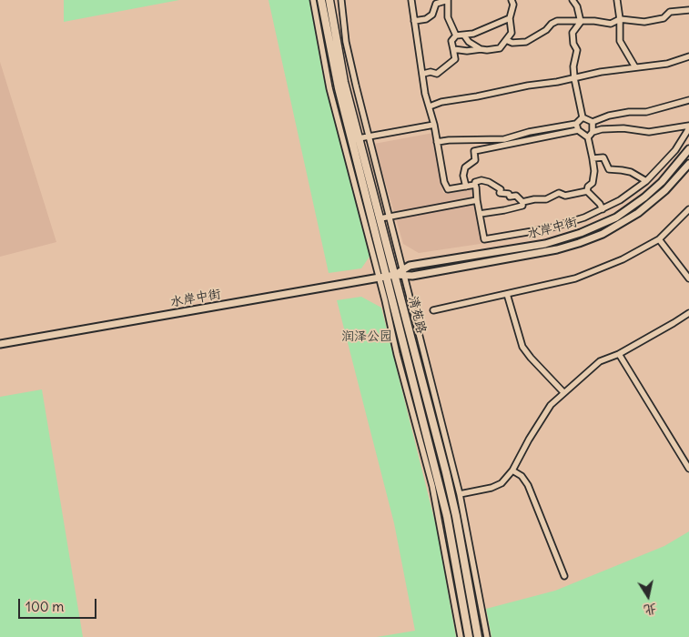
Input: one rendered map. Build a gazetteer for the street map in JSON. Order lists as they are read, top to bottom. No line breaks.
{"streets":{"main road":["清苑路"],"street":["水岸中街"]},"crossings":[["水岸中街","清苑路"]],"parks":["润泽公园"],"scale_bar":"100 m","north":"bottom"}
